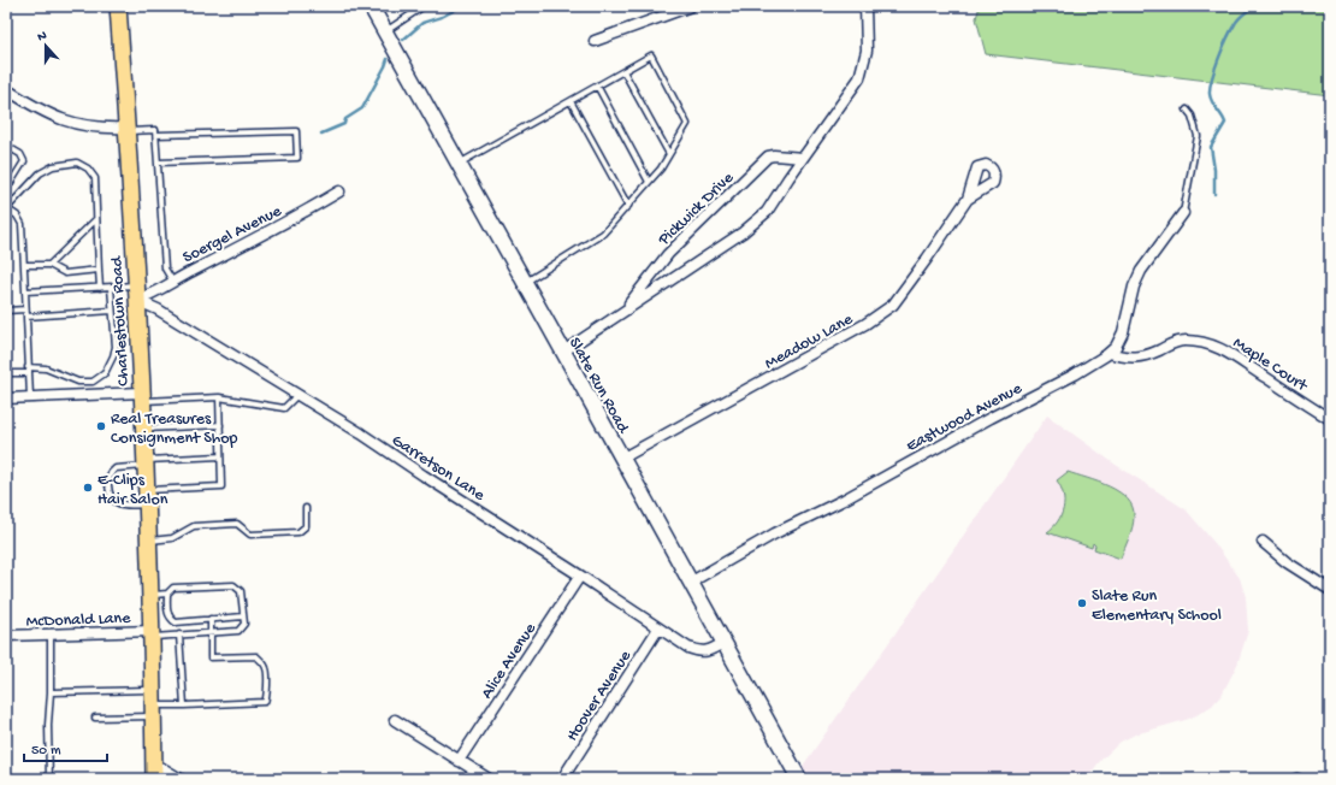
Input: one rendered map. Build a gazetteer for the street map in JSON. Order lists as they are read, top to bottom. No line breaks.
{"streets":{"main road":["Charlestown Road"],"street":["Pickwick Drive","Soergel Avenue","Meadow Lane","Maple Court","Slate Run Road","Eastwood Avenue","Garretson Lane","McDonald Lane","Alice Avenue","Hoover Avenue"]},"crossings":[["Pickwick Drive","Slate Run Road"],["Soergel Avenue","Charlestown Road"],["Soergel Avenue","Garretson Lane"],["Charlestown Road","Garretson Lane"],["Charlestown Road","McDonald Lane"],["Meadow Lane","Slate Run Road"],["Maple Court","Eastwood Avenue"],["Slate Run Road","Eastwood Avenue"],["Slate Run Road","Garretson Lane"],["Garretson Lane","Alice Avenue"],["Garretson Lane","Hoover Avenue"]],"places":["Real Treasures Consignment Shop","E-Clips Hair Salon","Slate Run Elementary School"],"scale_bar":"50 m","north":"top"}
